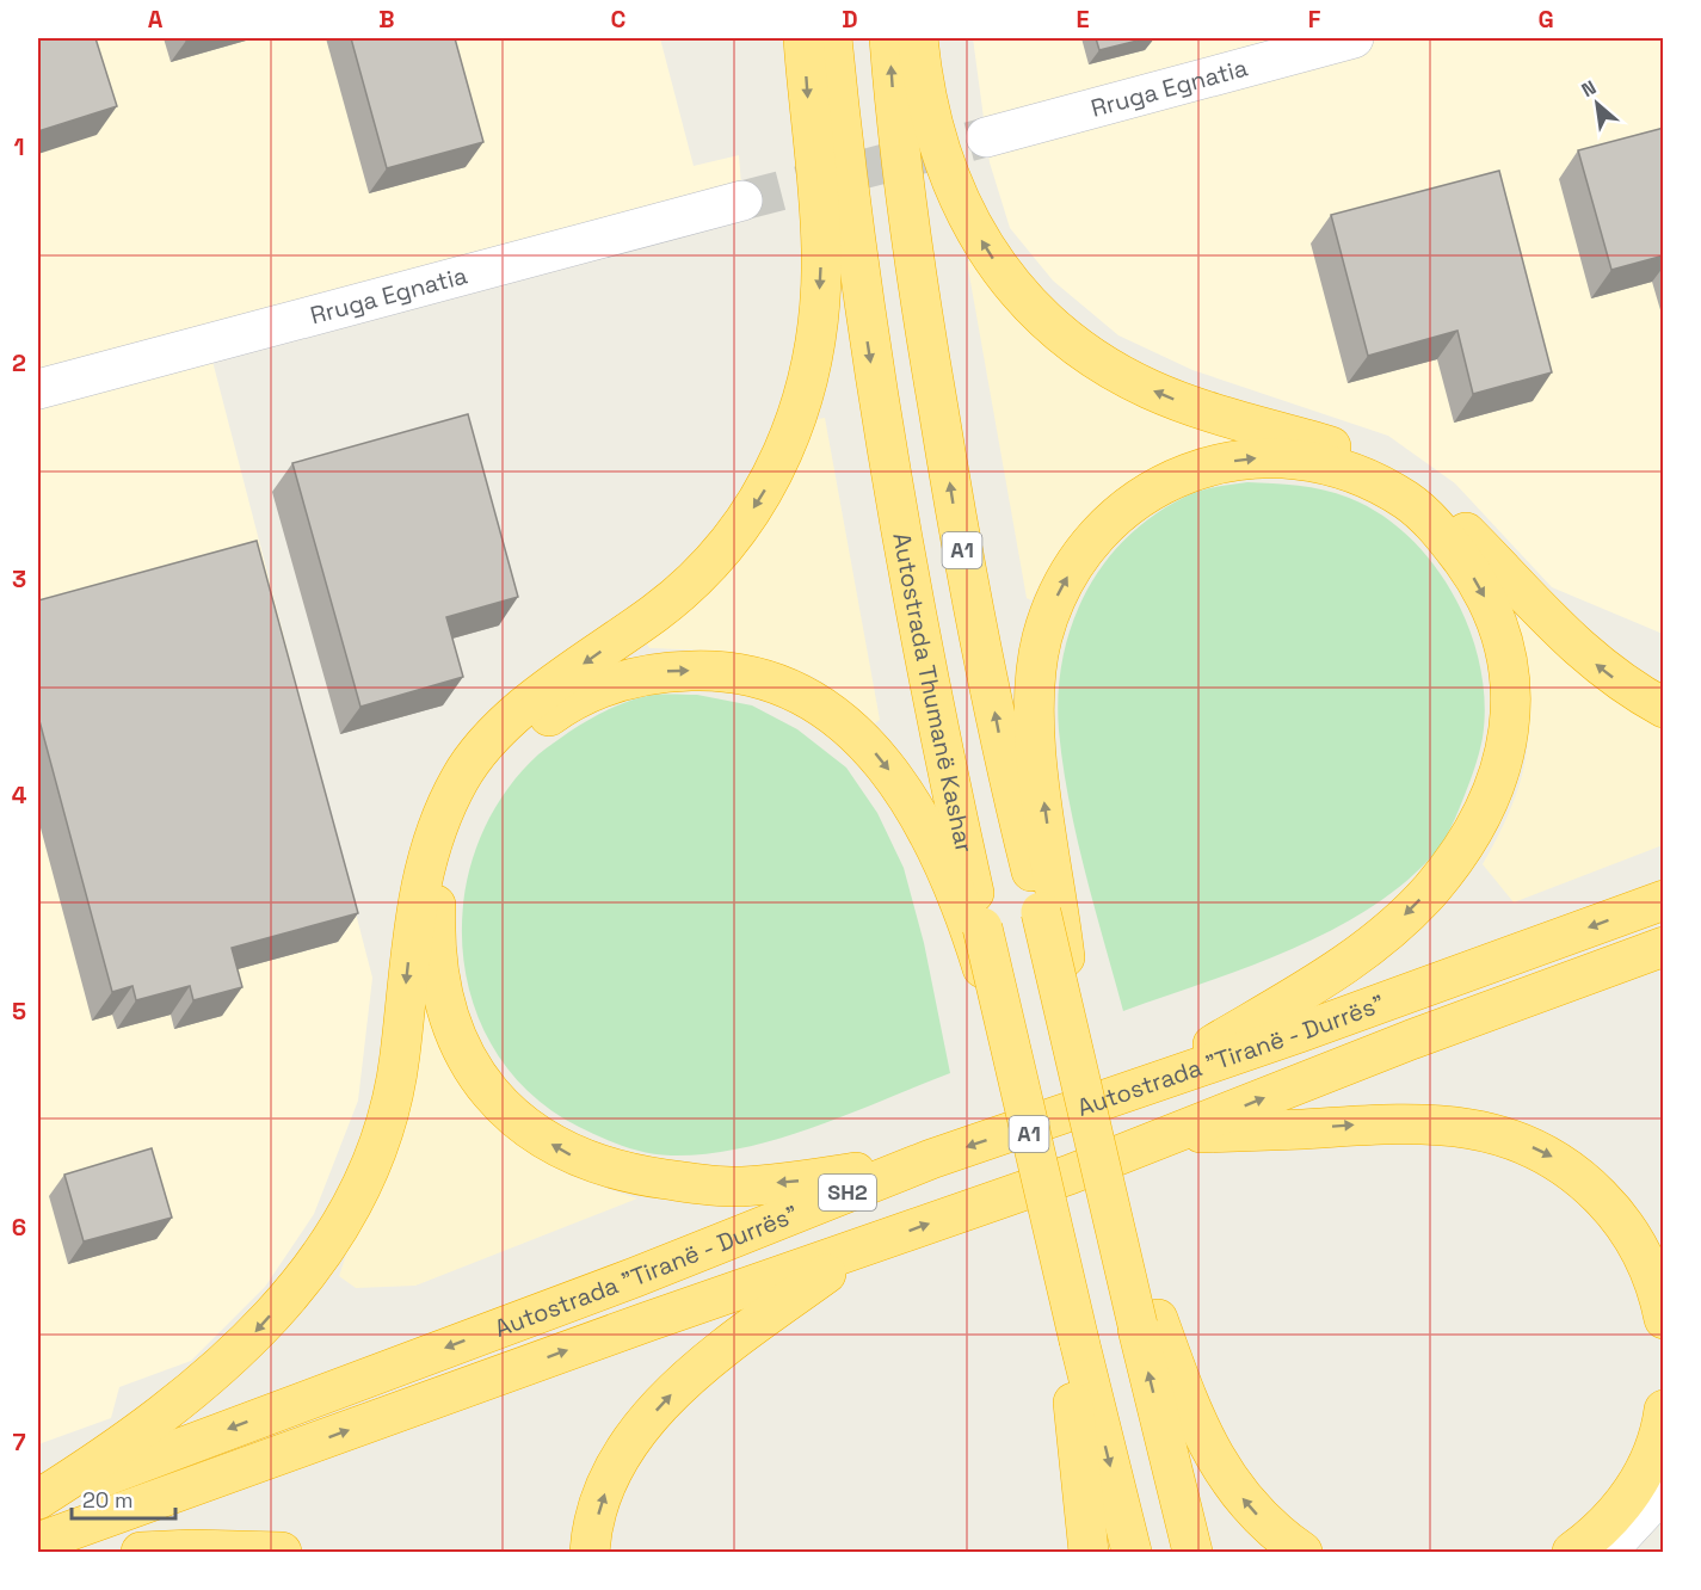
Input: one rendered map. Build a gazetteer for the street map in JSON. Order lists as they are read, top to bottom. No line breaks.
{"streets":{"highway":["A1","Autostrada Thumanë Kashar","Autostrada \"Tiranë - Durrës\"","SH2"],"main road":["Rruga Egnatia"]},"scale_bar":"20 m","north":"top left","grid":{"columns":["A","B","C","D","E","F","G"],"rows":["1","2","3","4","5","6","7"]}}
